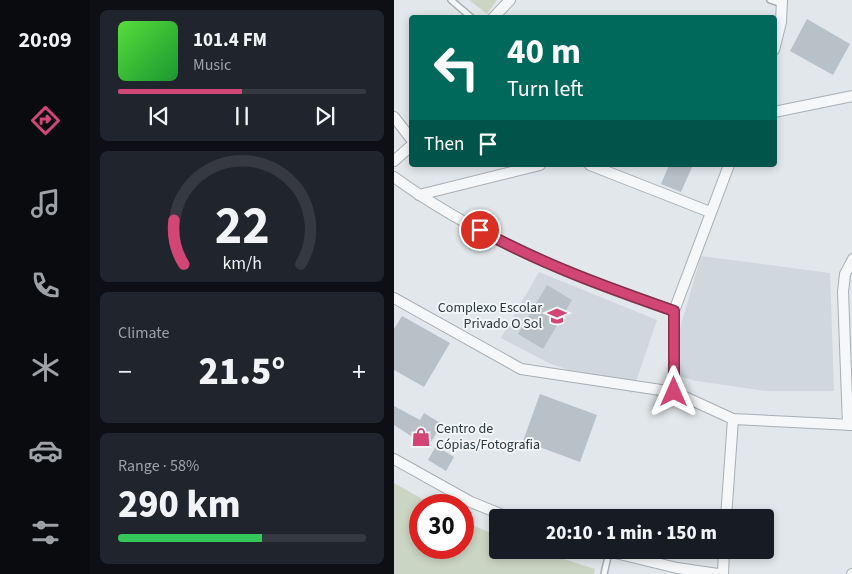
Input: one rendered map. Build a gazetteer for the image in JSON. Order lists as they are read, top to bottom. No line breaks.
{"places":{"school or university":["Complexo Escolar Privado O Sol"],"shop":["Centro de Cópias/Fotografia"]},"page":{"tabs":"20:09","turn":["40 m","Turn left"],"song":["101.4 FM","Music"],"then":"Then","tile":["Climate",["Range · 58%","290 km"]],"heat":["−","21.5°","+"],"limit":"30","trip":"20:10 · 1 min · 150 m","gauge":["22","km/h"]}}
